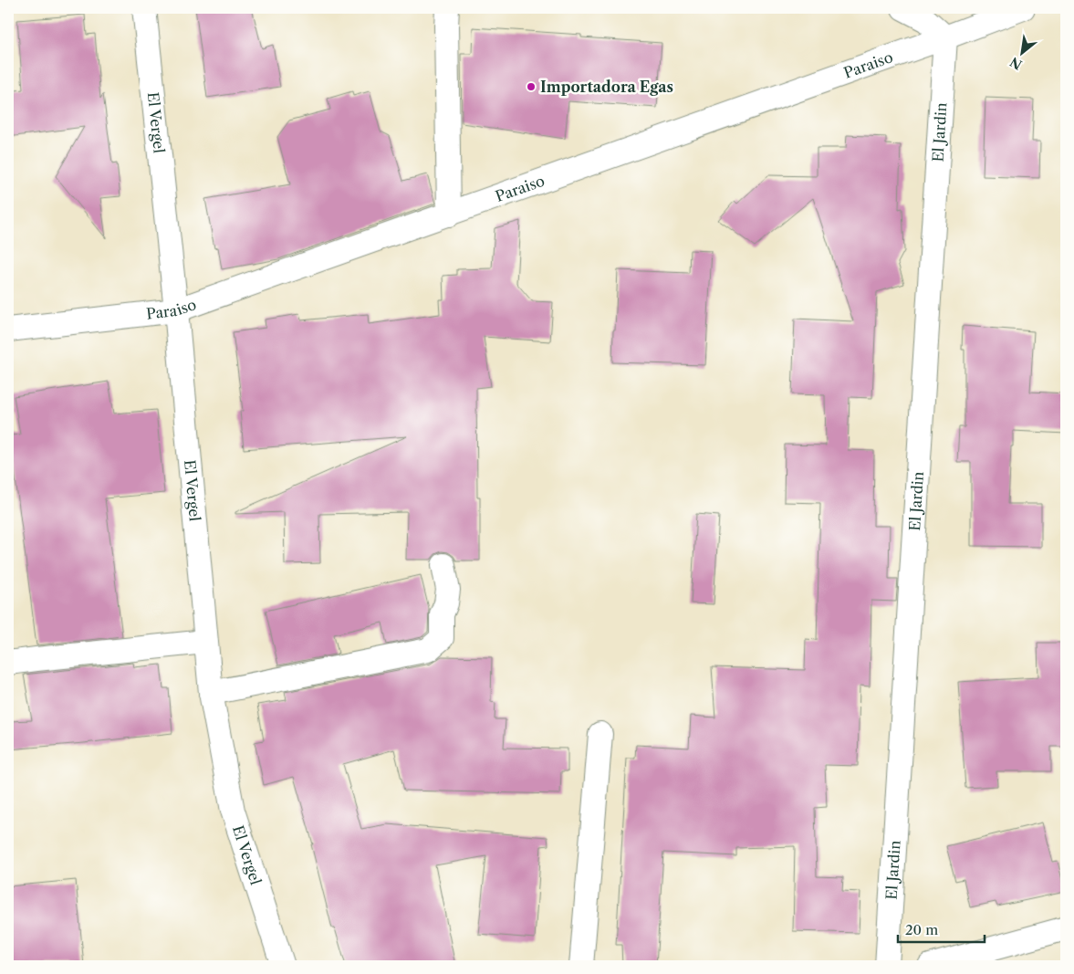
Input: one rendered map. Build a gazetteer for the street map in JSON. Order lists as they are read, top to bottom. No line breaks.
{"streets":{"street":["Paraiso","El Vergel","El Jardin"]},"crossings":[["Paraiso","El Vergel"],["Paraiso","El Jardin"]],"places":["Importadora Egas"],"scale_bar":"20 m","north":"bottom left"}
